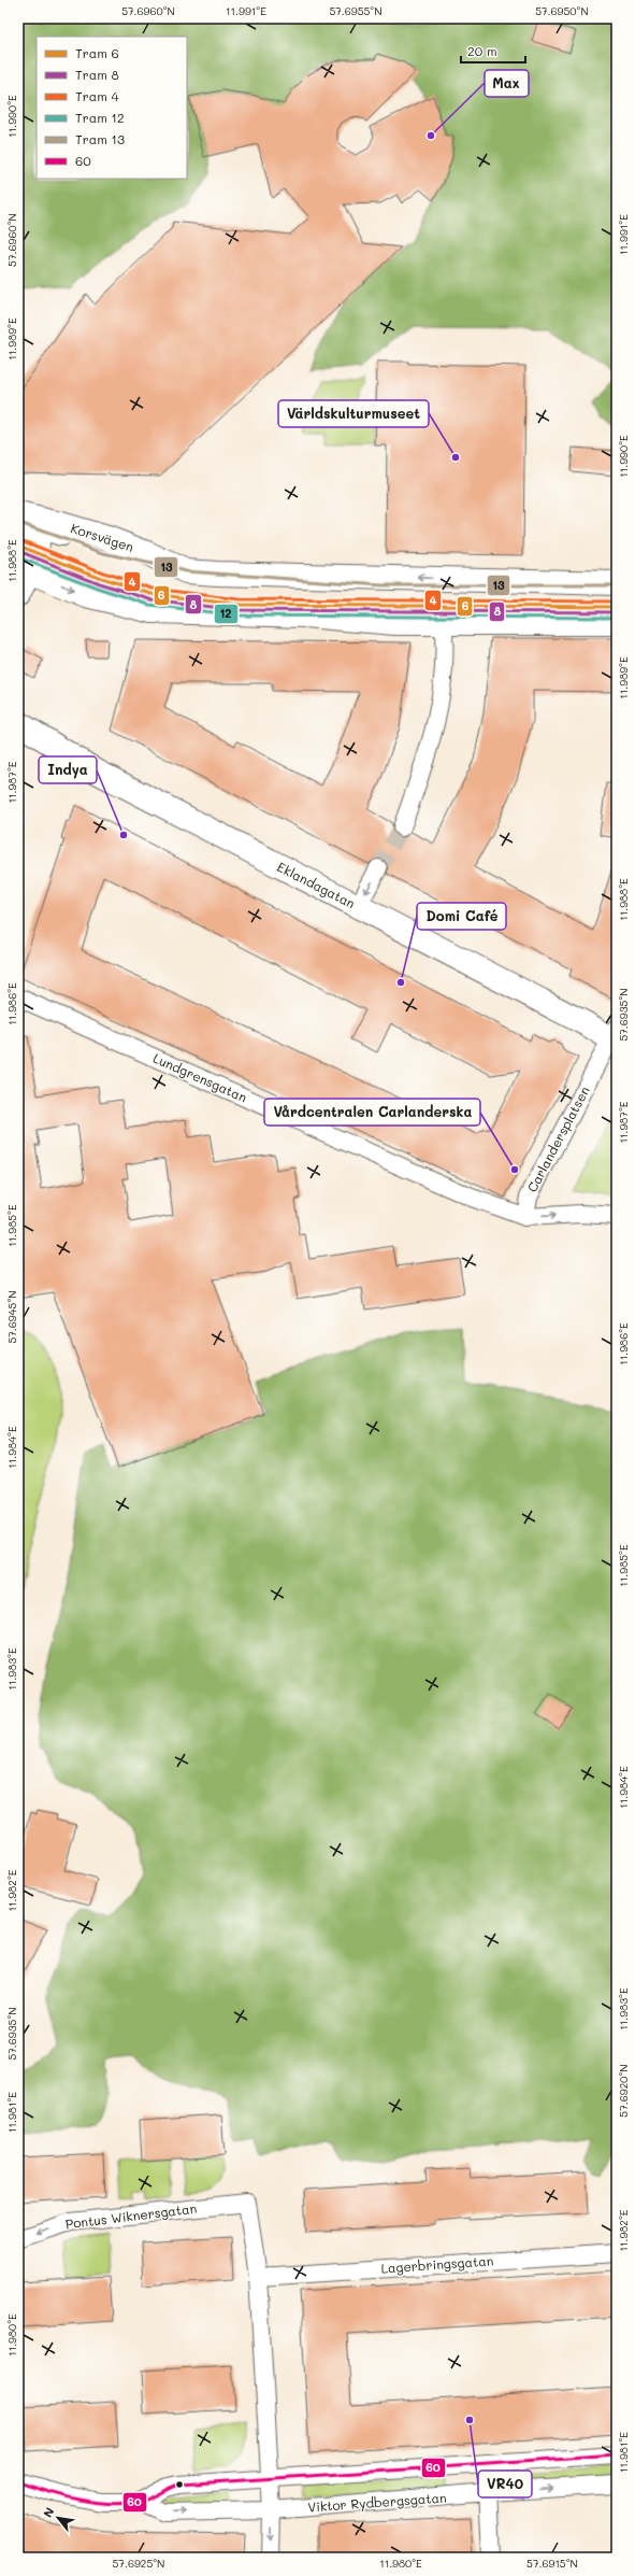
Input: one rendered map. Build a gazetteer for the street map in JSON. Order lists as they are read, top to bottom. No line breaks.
{"streets":{"main road":["Korsvägen","Eklandagatan"],"street":["Lundgrensgatan","Carlandersplatsen","Pontus Wiknersgatan","Lagerbringsgatan","Viktor Rydbergsgatan"]},"crossings":[["Eklandagatan","Carlandersplatsen"],["Lundgrensgatan","Carlandersplatsen"],["Pontus Wiknersgatan","Lagerbringsgatan"]],"places":["Max","Världskulturmuseet","Indya","Domi Café","Vårdcentralen Carlanderska","VR40"],"lines":["tram line 13","tram line 4","tram line 6","tram line 8","tram line 12","transit line 60"],"legend":["Tram 6","Tram 8","Tram 4","Tram 12","Tram 13","60"],"scale_bar":"20 m","north":"top left","coordinates":["57.6960°N","11.991°E","57.6955°N","57.6950°N","11.990°E","11.989°E","11.988°E","11.987°E","11.986°E","57.6935°N","11.985°E","57.6945°N","11.984°E","11.983°E","11.982°E","57.6920°N","11.981°E","11.980°E","57.6925°N","57.6915°N"]}
